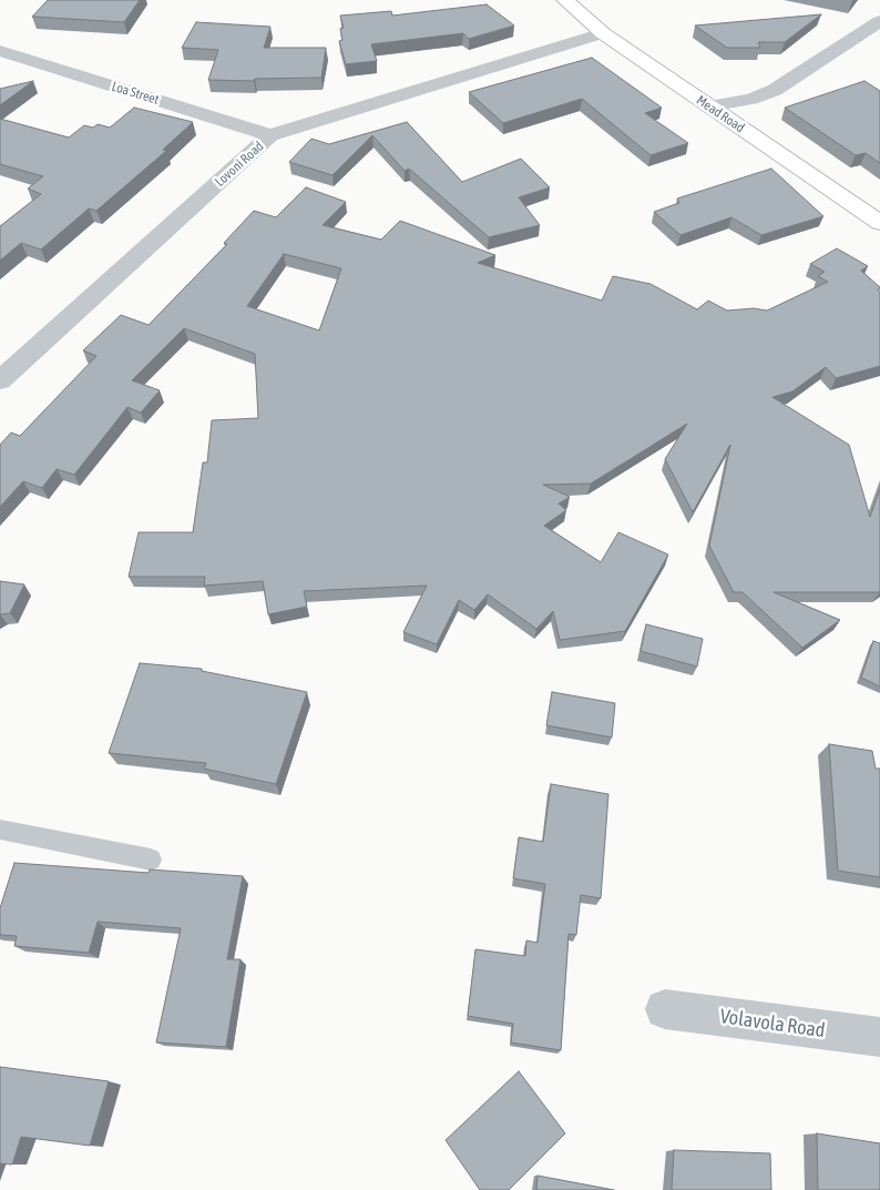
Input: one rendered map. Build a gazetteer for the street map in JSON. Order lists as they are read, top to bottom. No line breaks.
{"streets":{"main road":["Mead Road"],"street":["Loa Street","Lovoni Road","Volavola Road"]},"crossings":[["Loa Street","Lovoni Road"],["Mead Road","Lovoni Road"]]}
